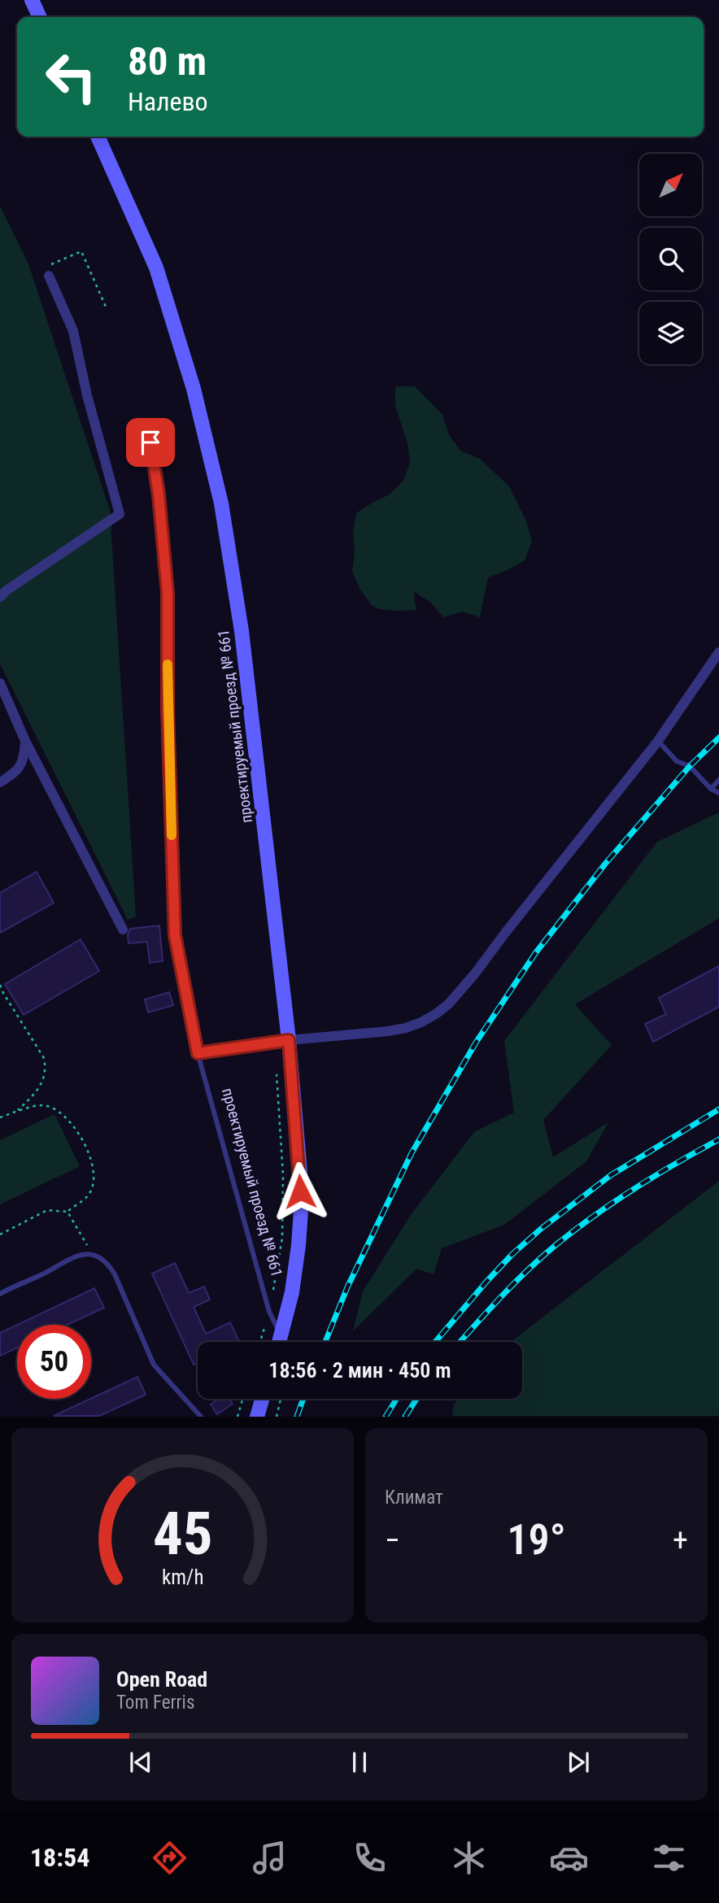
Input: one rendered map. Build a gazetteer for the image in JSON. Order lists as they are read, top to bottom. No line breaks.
{"streets":{"main road":["проектируемый проезд № 661"]},"north":"top right","page":{"turn":["80 m","Налево"],"limit":"50","trip":"18:56 · 2 мин · 450 m","tile":"Климат","heat":["−","19°","+"],"song":["Open Road","Tom Ferris"],"tabs":"18:54","gauge":["45","km/h"]}}
